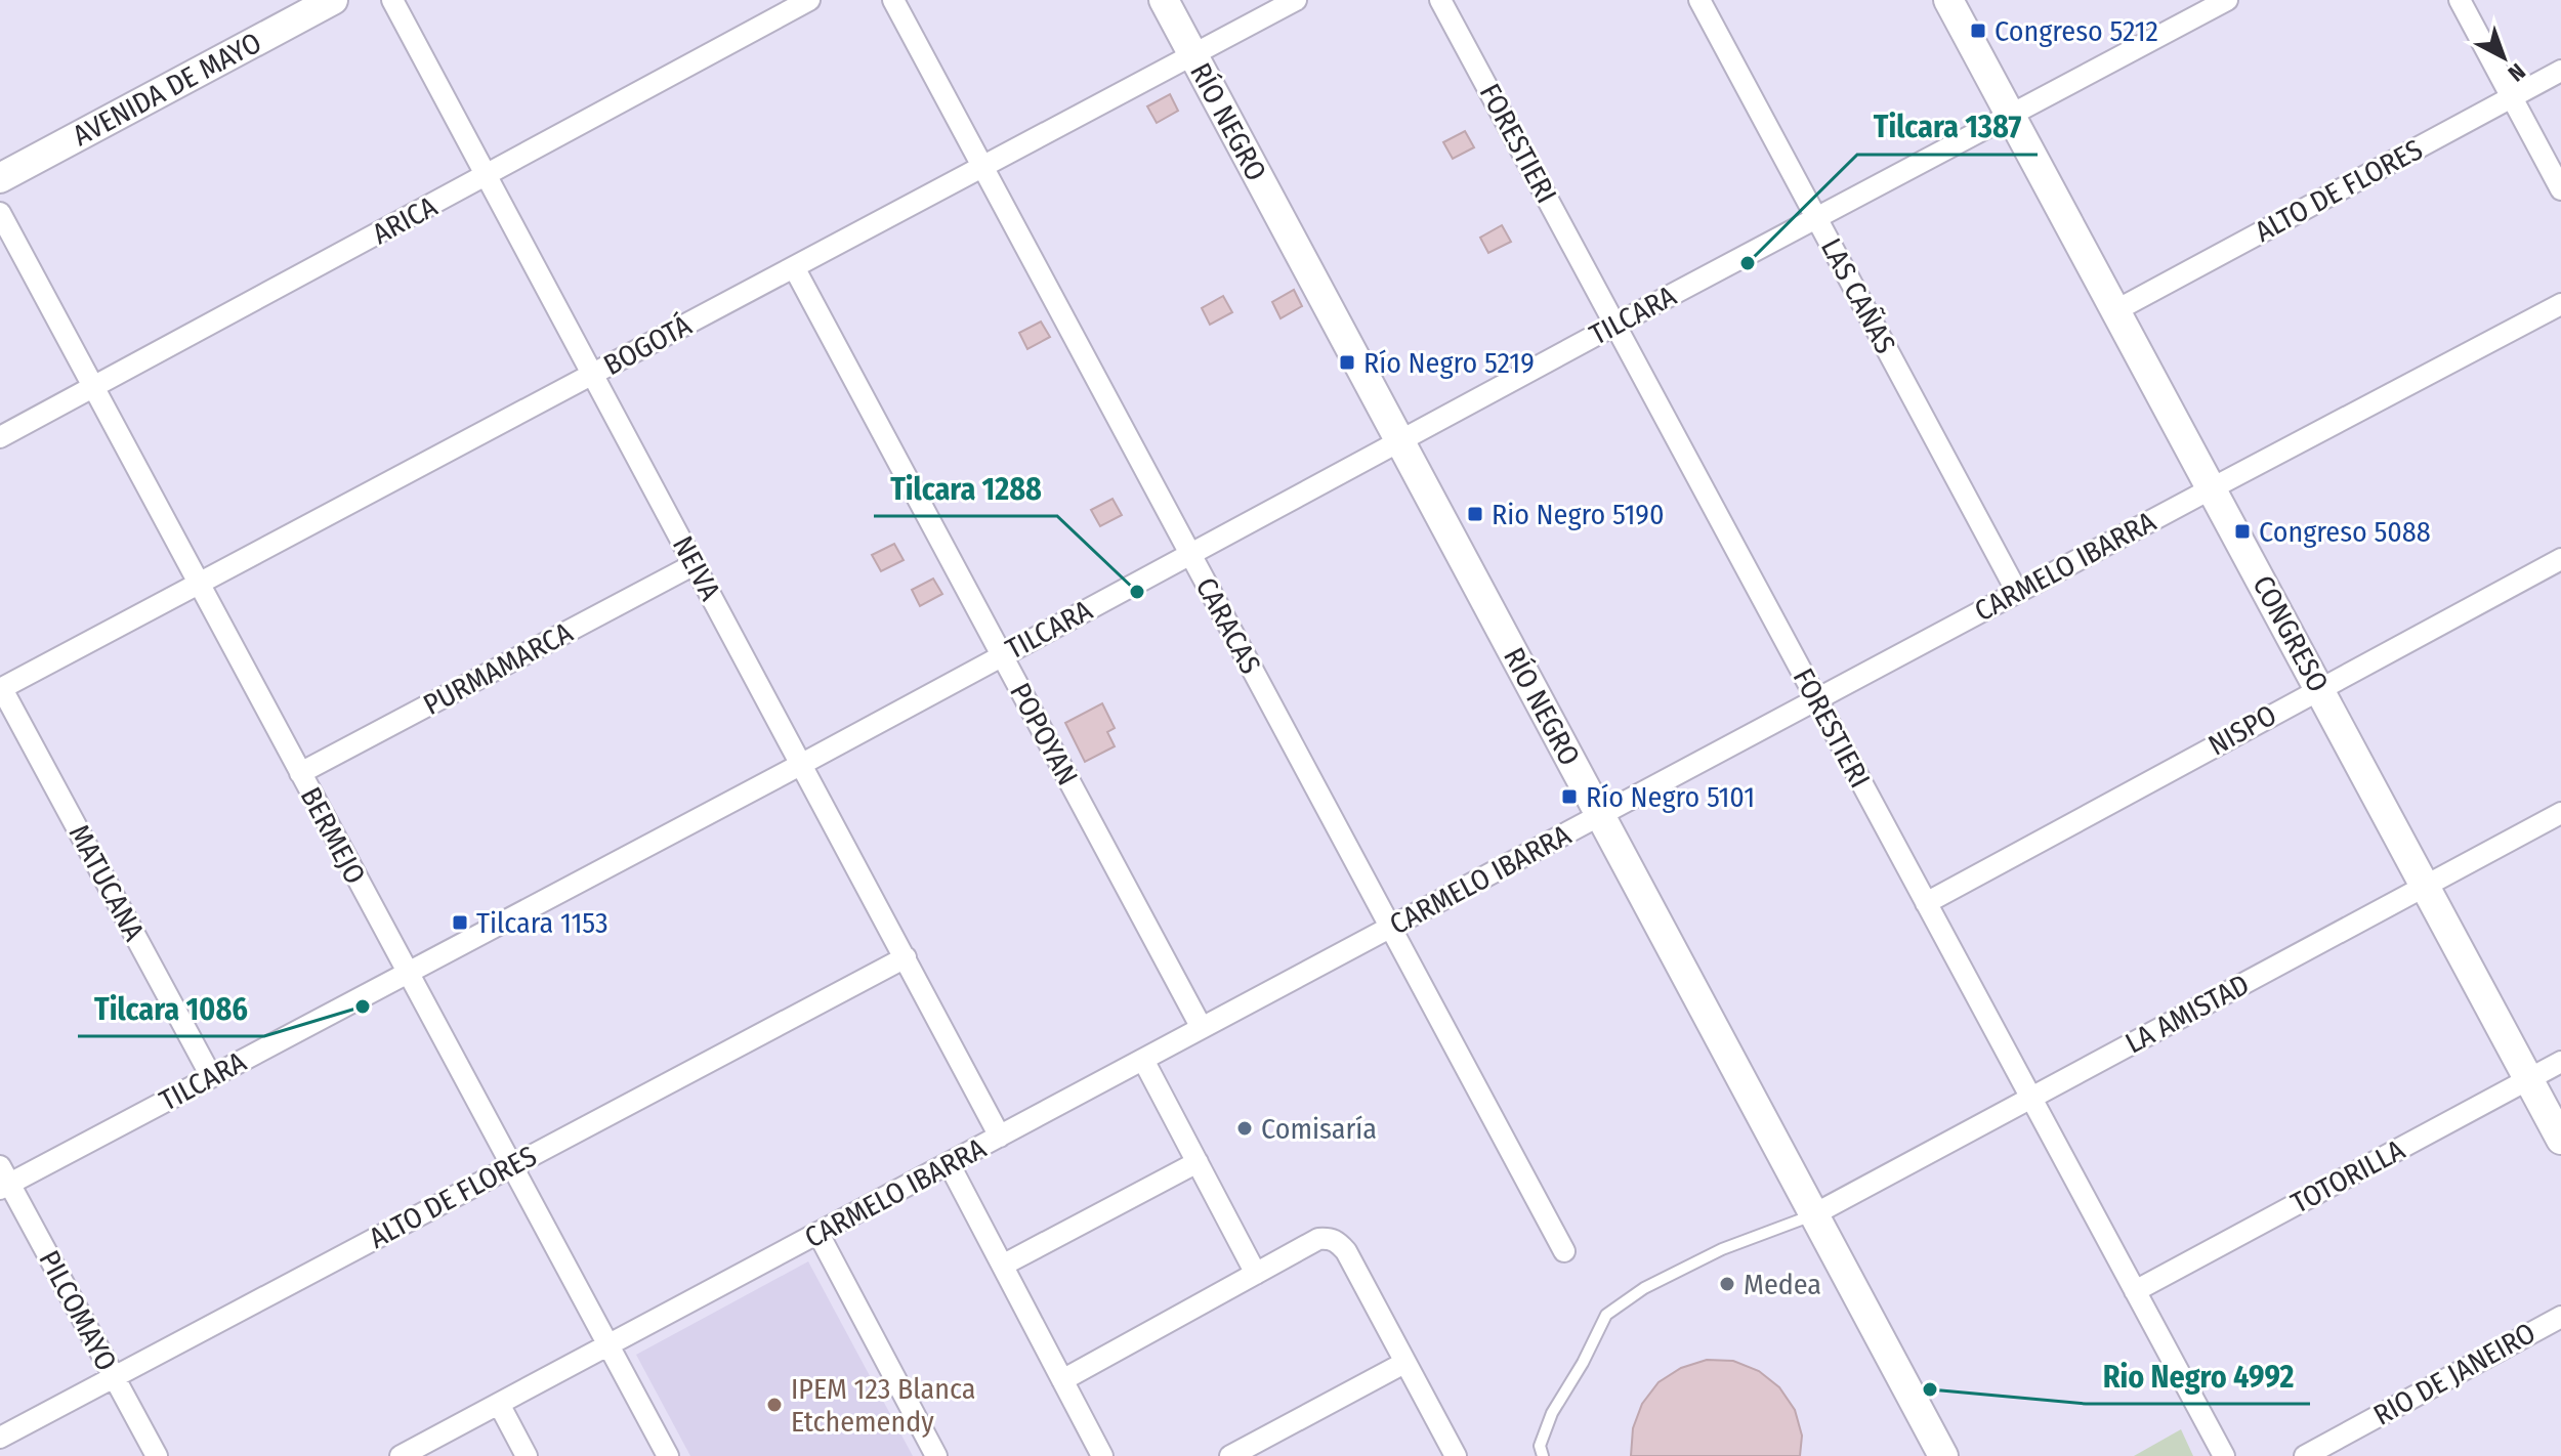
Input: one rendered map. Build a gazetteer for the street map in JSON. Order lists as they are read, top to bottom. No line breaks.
{"streets":{"main road":["AVENIDA DE MAYO","RÍO NEGRO","CONGRESO"],"street":["FORESTIERI","ALTO DE FLORES","ARICA","LAS CAÑAS","TILCARA","BOGOTÁ","CARMELO IBARRA","NEIVA","CARACAS","PURMAMARCA","NISPO","POPOYAN","BERMEJO","MATUCANA","LA AMISTAD","TOTORILLA","PILCOMAYO","RIO DE JANEIRO"]},"crossings":[["RÍO NEGRO","TILCARA"],["RÍO NEGRO","BOGOTÁ"],["RÍO NEGRO","CARMELO IBARRA"],["RÍO NEGRO","LA AMISTAD"],["FORESTIERI","TILCARA"],["FORESTIERI","CARMELO IBARRA"],["FORESTIERI","NISPO"],["FORESTIERI","LA AMISTAD"],["FORESTIERI","TOTORILLA"],["ALTO DE FLORES","NEIVA"],["ALTO DE FLORES","CONGRESO"],["ALTO DE FLORES","BERMEJO"],["ALTO DE FLORES","PILCOMAYO"],["ARICA","NEIVA"],["ARICA","BERMEJO"],["LAS CAÑAS","TILCARA"],["LAS CAÑAS","CARMELO IBARRA"],["TILCARA","NEIVA"],["TILCARA","CARACAS"],["TILCARA","CONGRESO"],["TILCARA","POPOYAN"],["TILCARA","BERMEJO"],["TILCARA","MATUCANA"],["TILCARA","PILCOMAYO"],["BOGOTÁ","NEIVA"],["BOGOTÁ","CARACAS"],["BOGOTÁ","POPOYAN"],["BOGOTÁ","BERMEJO"],["BOGOTÁ","MATUCANA"],["CARMELO IBARRA","NEIVA"],["CARMELO IBARRA","CARACAS"],["CARMELO IBARRA","CONGRESO"],["CARMELO IBARRA","POPOYAN"],["CARMELO IBARRA","BERMEJO"],["NEIVA","PURMAMARCA"],["CONGRESO","NISPO"],["CONGRESO","LA AMISTAD"],["CONGRESO","TOTORILLA"],["PURMAMARCA","BERMEJO"]],"places":{"transit":["Congreso 5212","Río Negro 5219","Rio Negro 5190","Congreso 5088","Río Negro 5101","Tilcara 1153"],"other":["Tilcara 1387","Tilcara 1288","Tilcara 1086","Comisaría","Medea","Rio Negro 4992","IPEM 123 Blanca Etchemendy"]},"north":"bottom right"}
